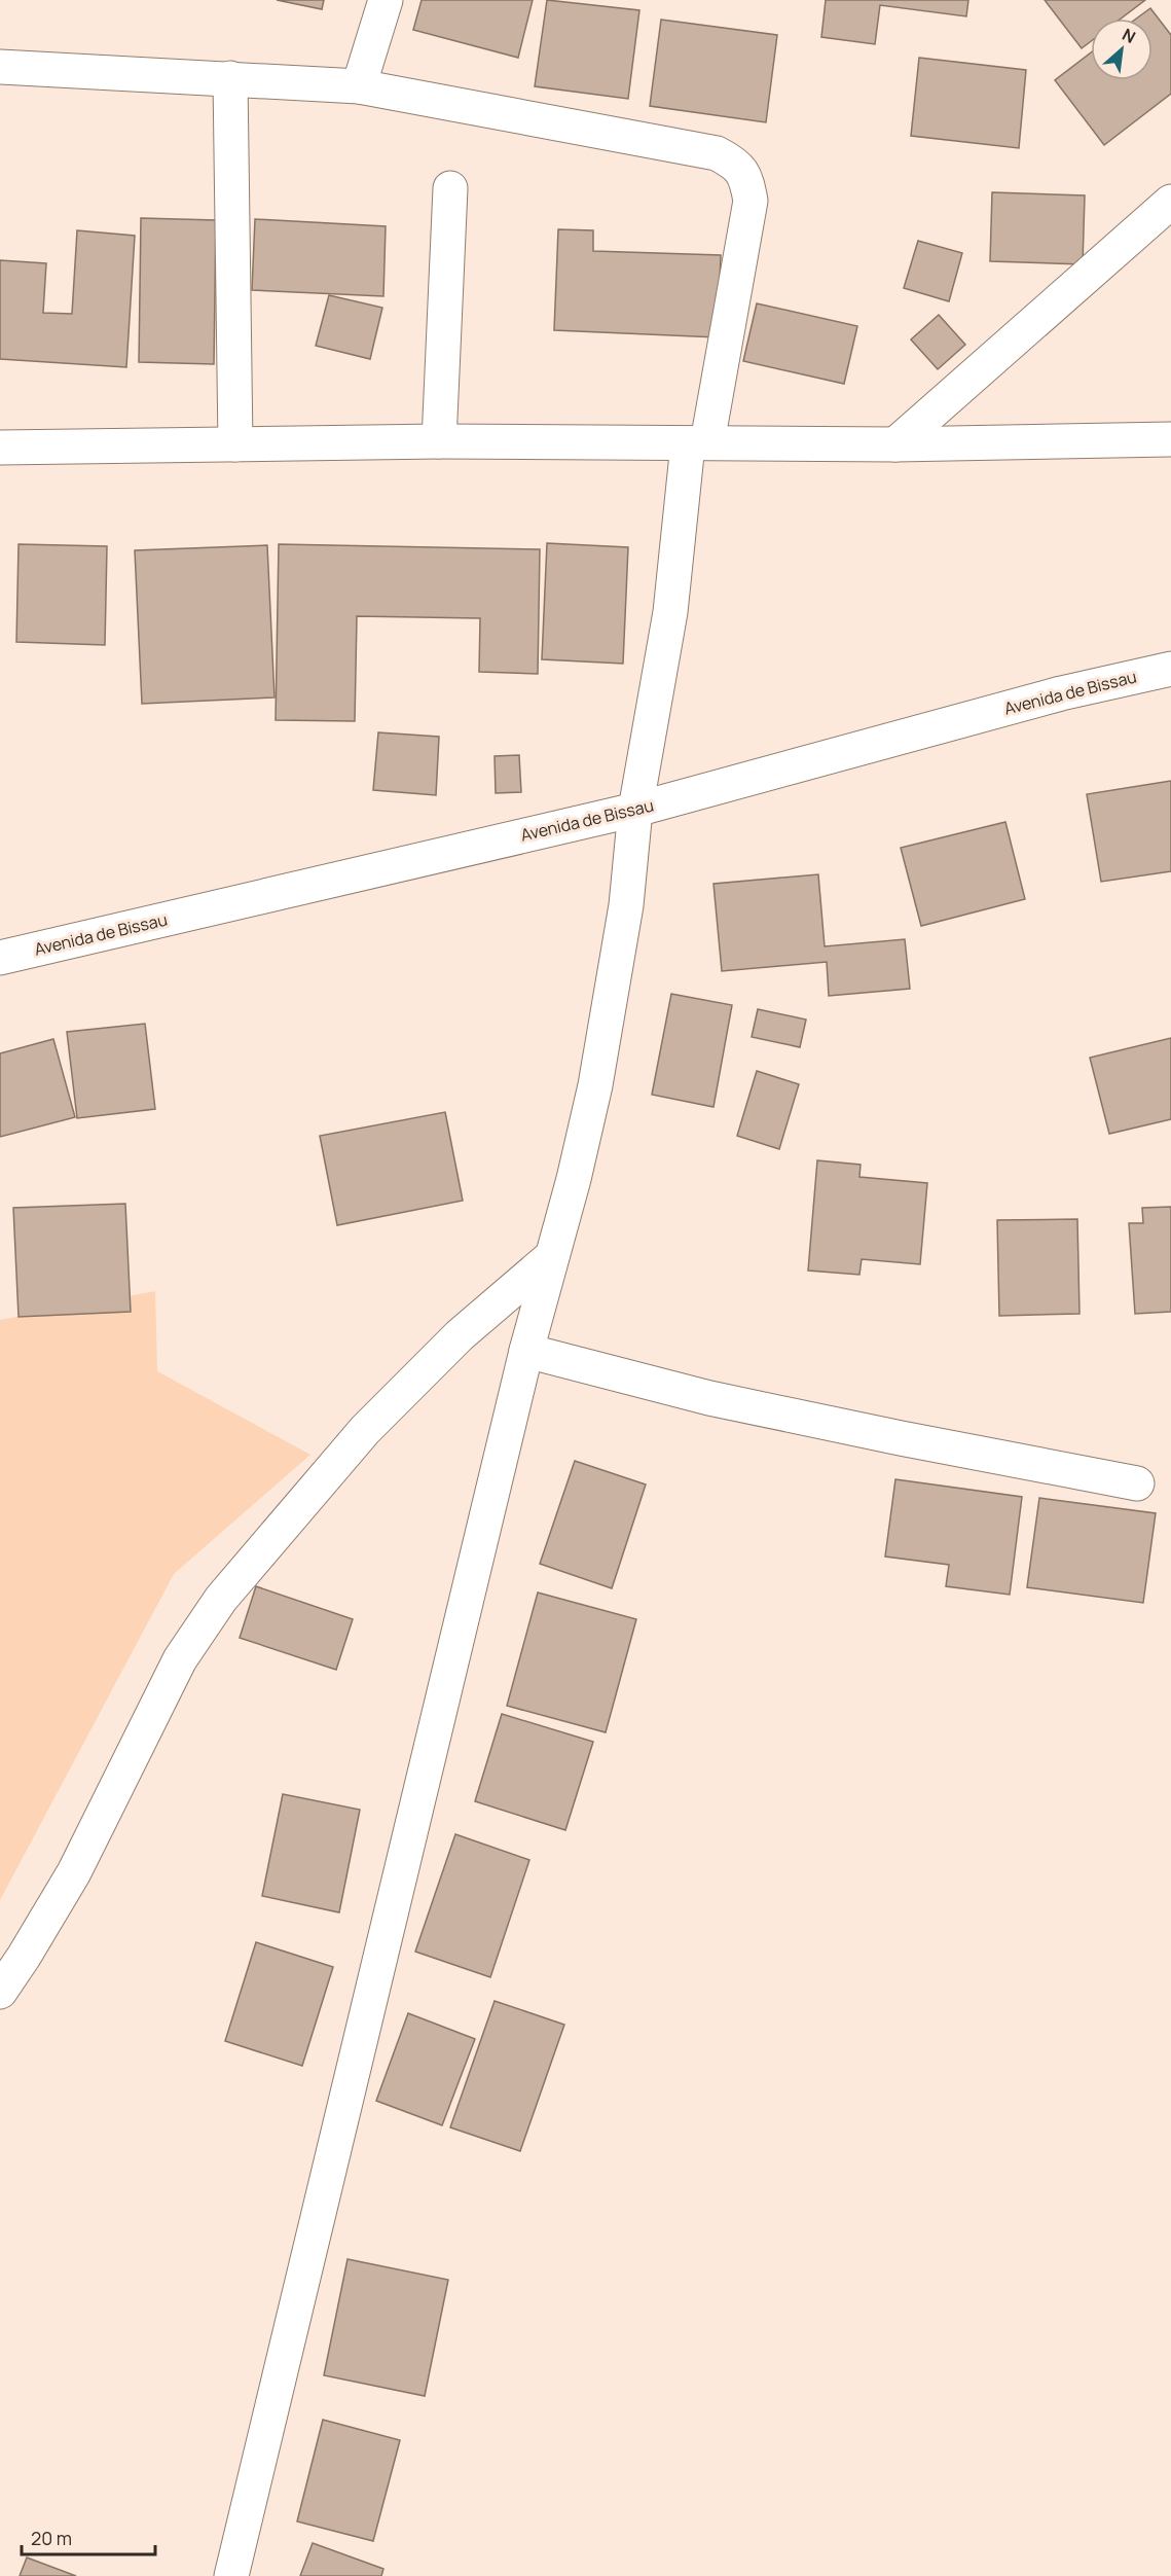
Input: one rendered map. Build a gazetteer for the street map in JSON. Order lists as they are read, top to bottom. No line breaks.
{"streets":{"street":["Avenida de Bissau"]},"scale_bar":"20 m","north":"top right"}
